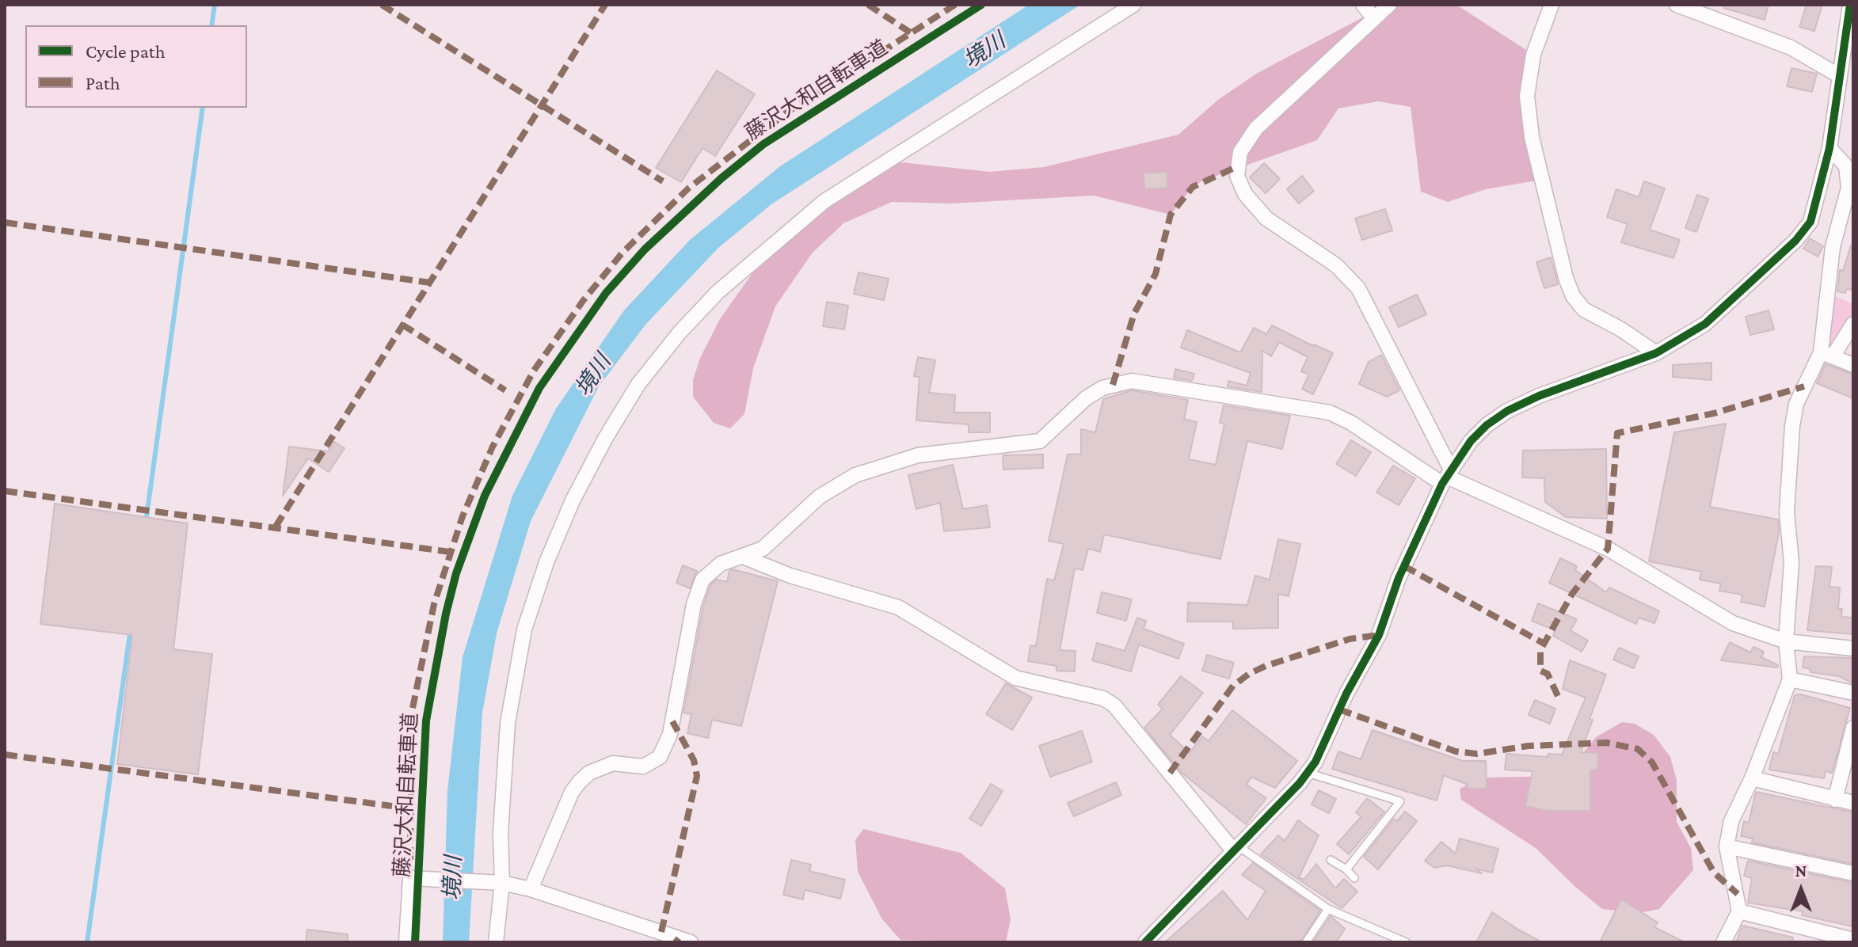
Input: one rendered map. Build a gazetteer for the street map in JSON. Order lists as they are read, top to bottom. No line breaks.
{"streets":{"cycle path":["藤沢大和自転車道"]},"water":["境川"],"legend":["Cycle path","Path"],"north":"top"}
